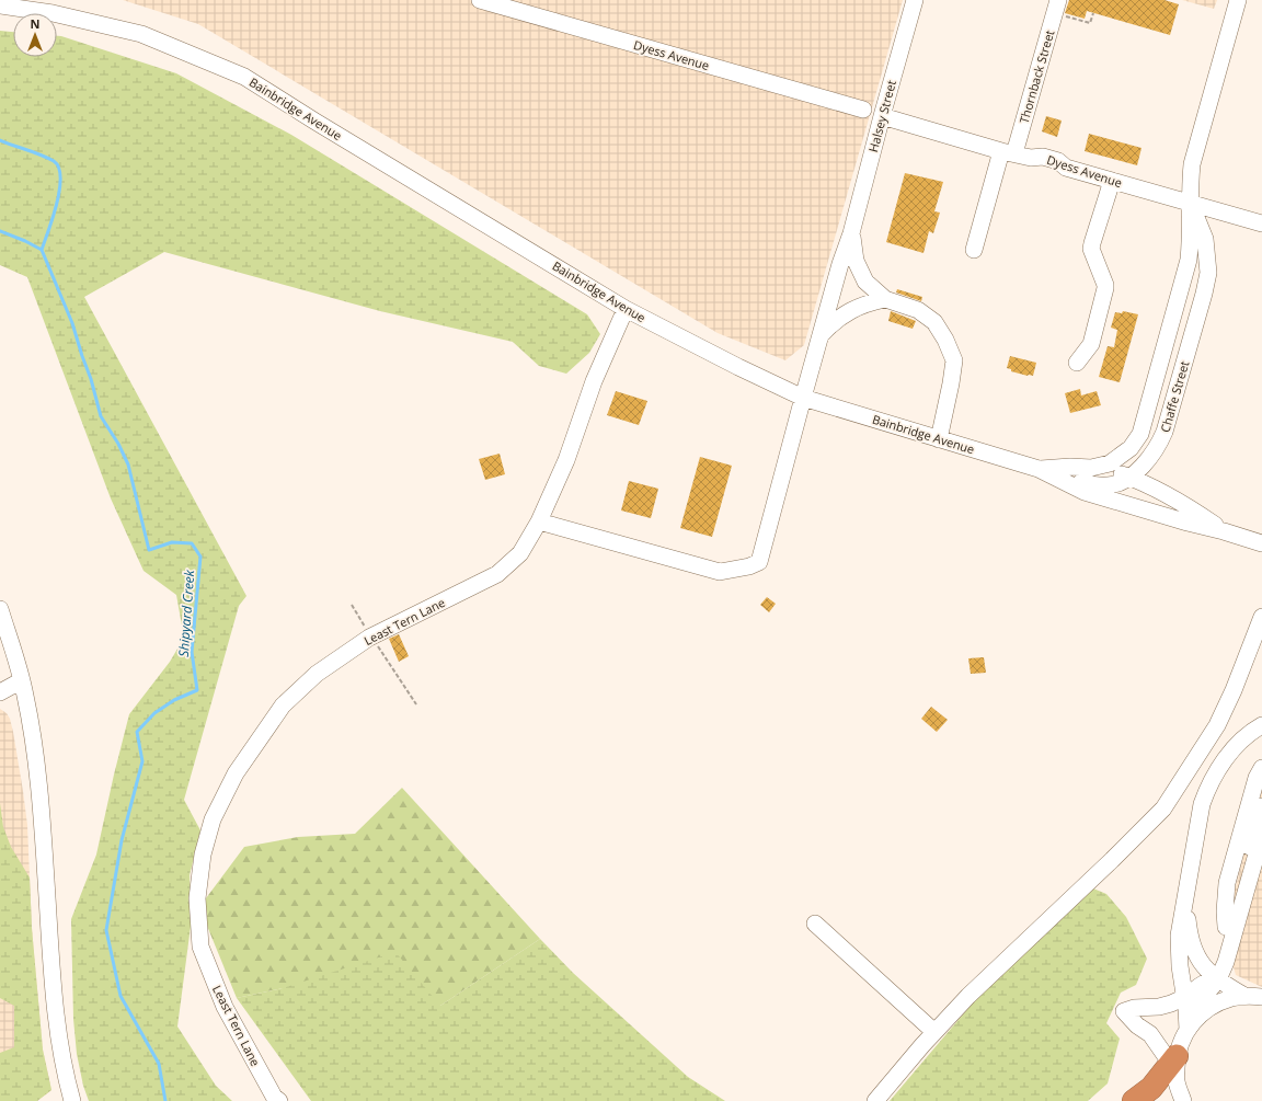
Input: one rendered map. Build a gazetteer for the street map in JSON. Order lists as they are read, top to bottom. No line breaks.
{"streets":{"street":["Dyess Avenue","Thornback Street","Bainbridge Avenue","Halsey Street","Chaffe Street","Least Tern Lane"]},"crossings":[["Dyess Avenue","Thornback Street"],["Dyess Avenue","Halsey Street"],["Dyess Avenue","Chaffe Street"],["Bainbridge Avenue","Halsey Street"],["Bainbridge Avenue","Chaffe Street"],["Bainbridge Avenue","Least Tern Lane"],["Halsey Street","Least Tern Lane"]],"water":["Shipyard Creek"],"north":"top"}
